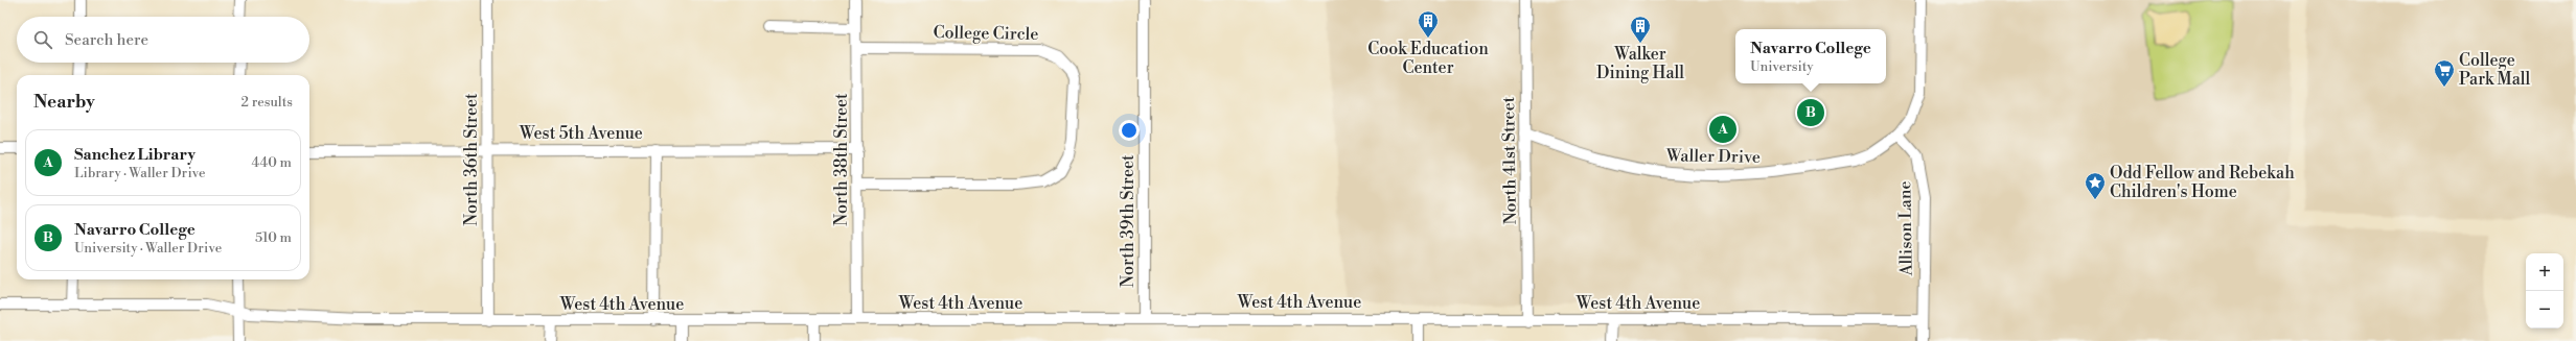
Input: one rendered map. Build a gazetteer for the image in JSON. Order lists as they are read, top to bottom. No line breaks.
{"streets":{"street":["College Circle","West 5th Avenue","Waller Drive","North 36th Street","North 38th Street","North 41st Street","North 39th Street","Allison Lane","West 4th Avenue"]},"crossings":[["College Circle","North 38th Street"],["West 5th Avenue","North 36th Street"],["West 5th Avenue","North 38th Street"],["Waller Drive","North 41st Street"],["Waller Drive","Allison Lane"],["North 36th Street","West 4th Avenue"],["North 38th Street","West 4th Avenue"],["North 41st Street","West 4th Avenue"],["North 39th Street","West 4th Avenue"],["Allison Lane","West 4th Avenue"]],"places":{"building":["Cook Education Center","Walker Dining Hall"],"supermarket":["College Park Mall"],"place":["Odd Fellow and Rebekah Children's Home"]},"page":{"search":"Search here","popup":["Navarro College","University"],"heading":["Nearby","2 results"],"pins":["B","A"],"list":[{"mark":"A","name":"Sanchez Library","note":"Library · Waller Drive","value":"440 m"},{"mark":"B","name":"Navarro College","note":"University · Waller Drive","value":"510 m"}],"map_buttons":["+","−"]}}
